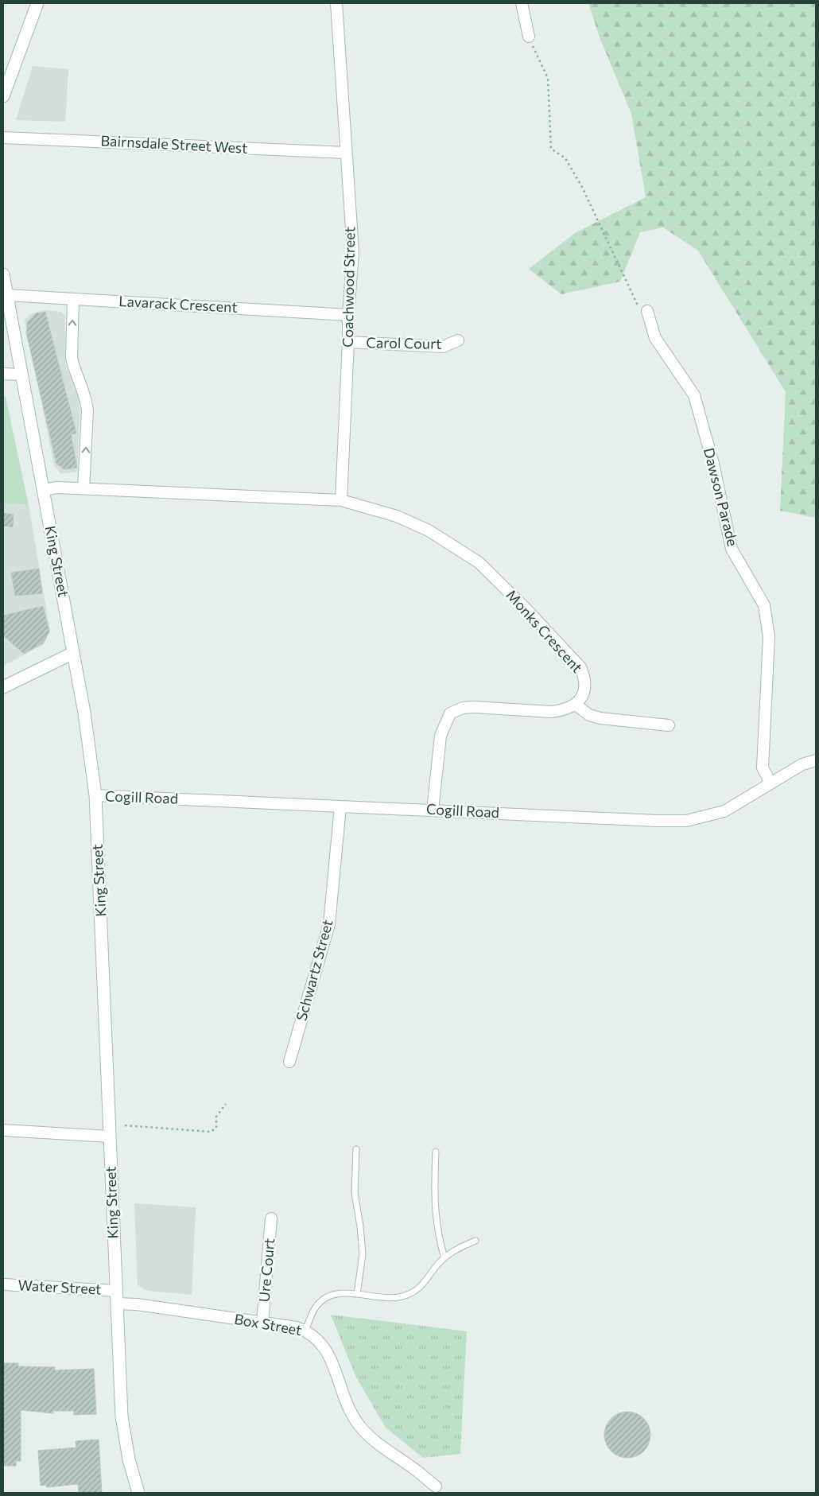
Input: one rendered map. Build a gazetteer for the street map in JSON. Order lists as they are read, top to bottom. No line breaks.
{"streets":{"main road":["King Street"],"street":["Bairnsdale Street West","Coachwood Street","Lavarack Crescent","Carol Court","Dawson Parade","Monks Crescent","Cogill Road","Schwartz Street","Ure Court","Water Street","Box Street"]},"crossings":[["Bairnsdale Street West","Coachwood Street"],["Coachwood Street","Lavarack Crescent"],["Coachwood Street","Carol Court"],["Coachwood Street","Monks Crescent"],["Lavarack Crescent","King Street"],["Dawson Parade","Cogill Road"],["King Street","Cogill Road"],["King Street","Water Street"],["King Street","Box Street"],["Cogill Road","Schwartz Street"],["Ure Court","Box Street"]]}
